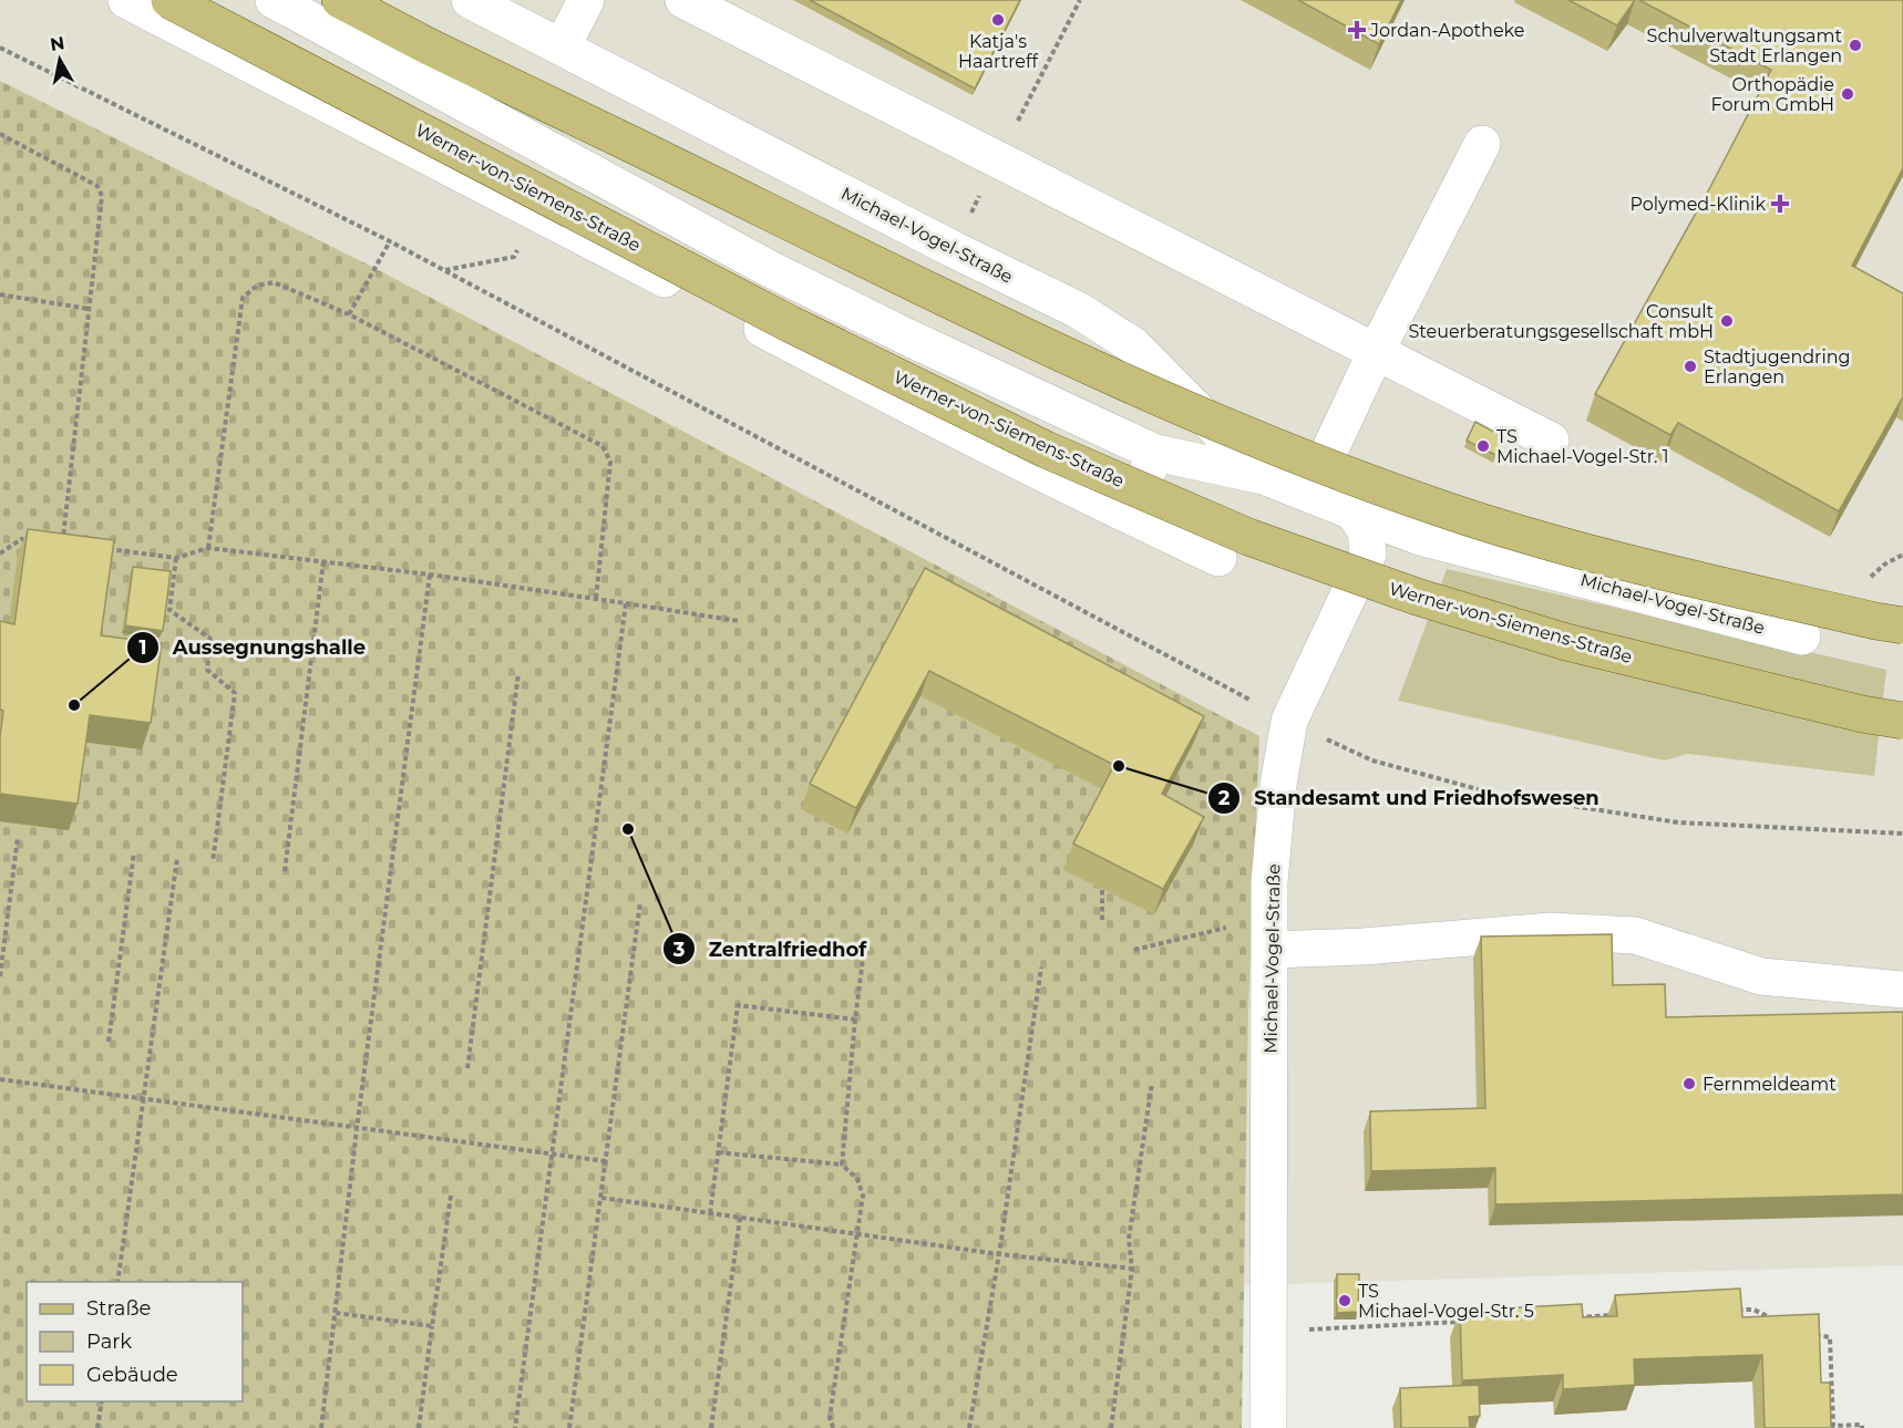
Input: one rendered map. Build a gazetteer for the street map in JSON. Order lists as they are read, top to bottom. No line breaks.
{"streets":{"main road":["Werner-von-Siemens-Straße"],"street":["Michael-Vogel-Straße"]},"places":{"other":["Katja's Haartreff","Schulverwaltungsamt Stadt Erlangen","Orthopädie Forum GmbH","Consult Steuerberatungsgesellschaft mbH","Stadtjugendring Erlangen","TS Michael-Vogel-Str. 1","Aussegnungshalle","Standesamt und Friedhofswesen","Zentralfriedhof","Fernmeldeamt","TS Michael-Vogel-Str. 5"],"health":["Jordan-Apotheke","Polymed-Klinik"]},"legend":["Straße","Park","Gebäude"],"north":"top"}
